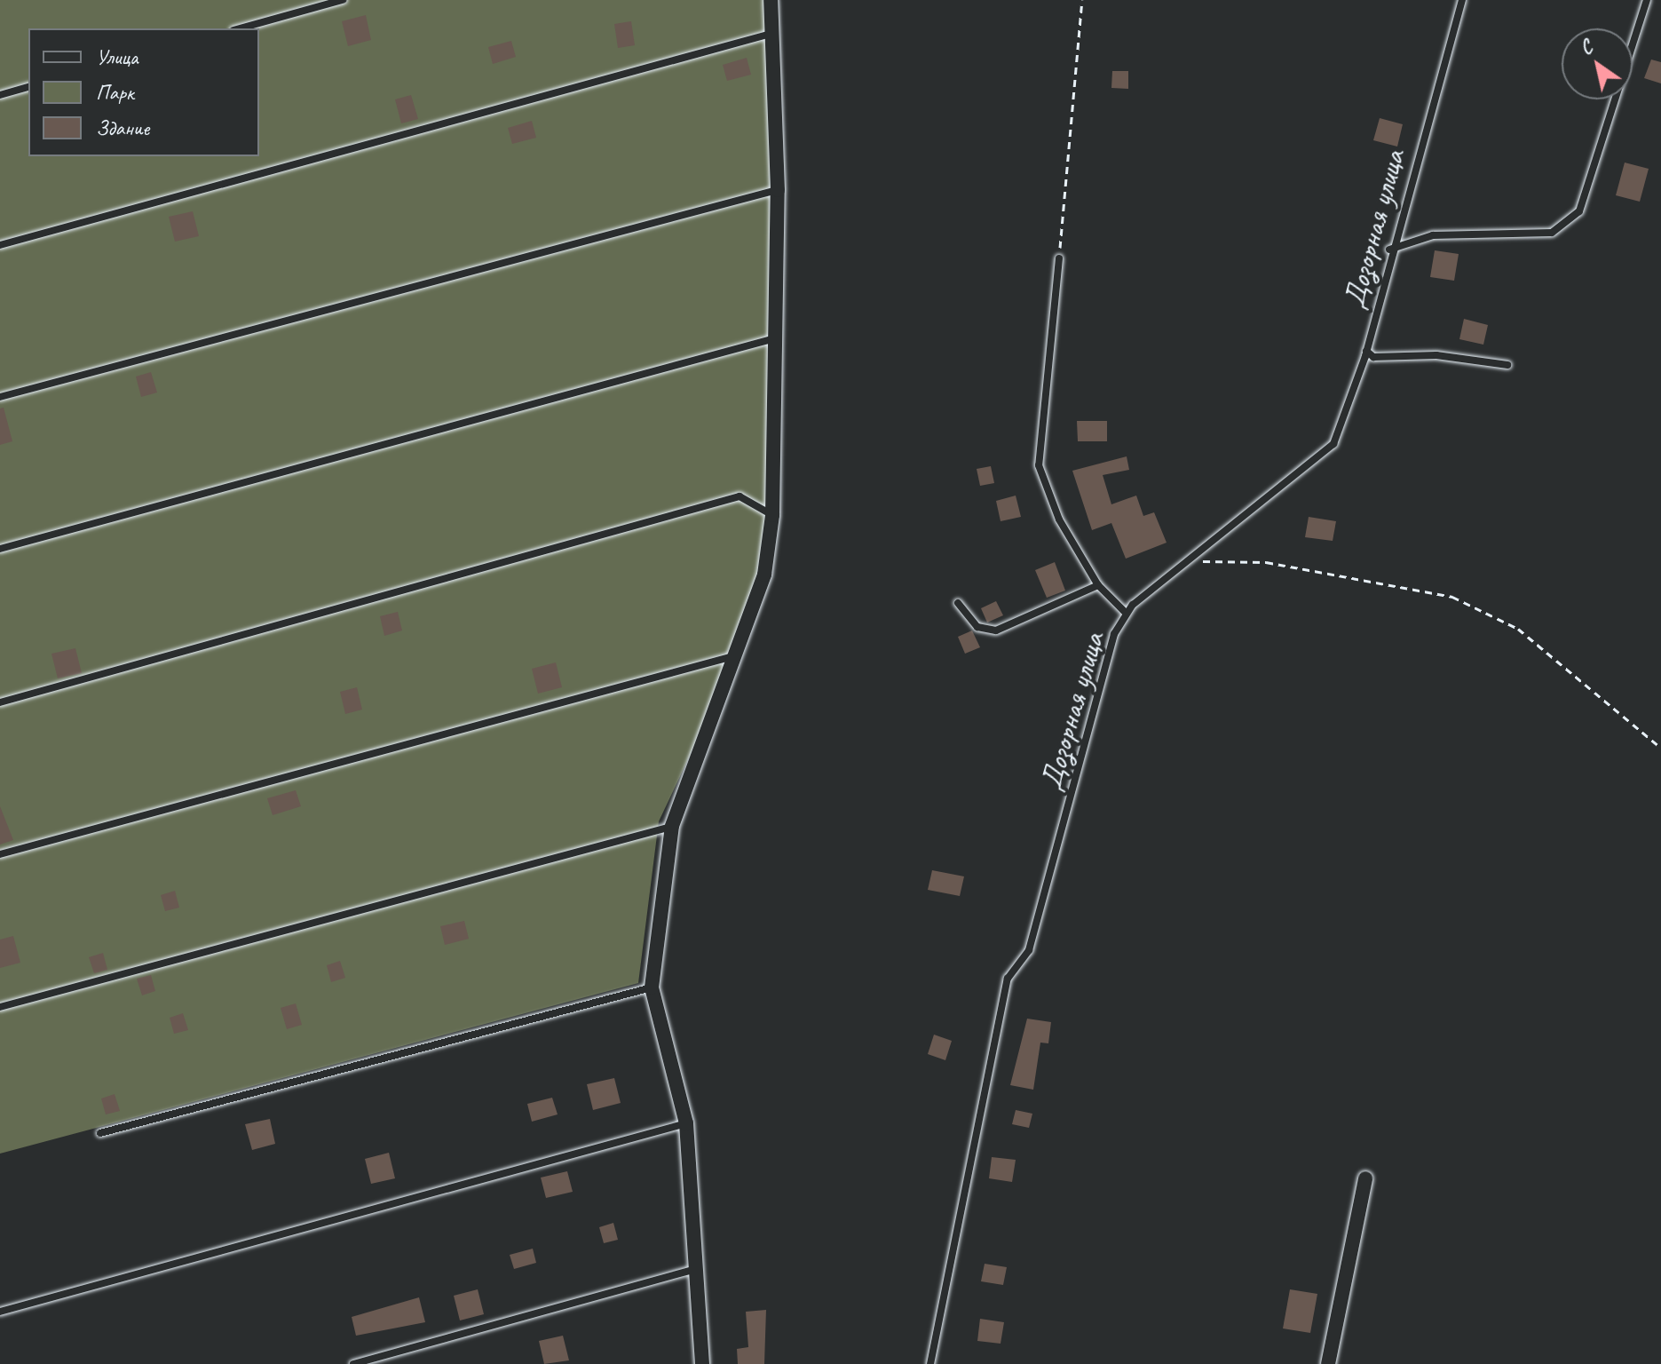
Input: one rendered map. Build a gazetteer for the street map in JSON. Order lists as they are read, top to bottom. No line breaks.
{"streets":{"lane":["Дозорная улица"]},"legend":["Улица","Парк","Здание"],"north":"top left"}
